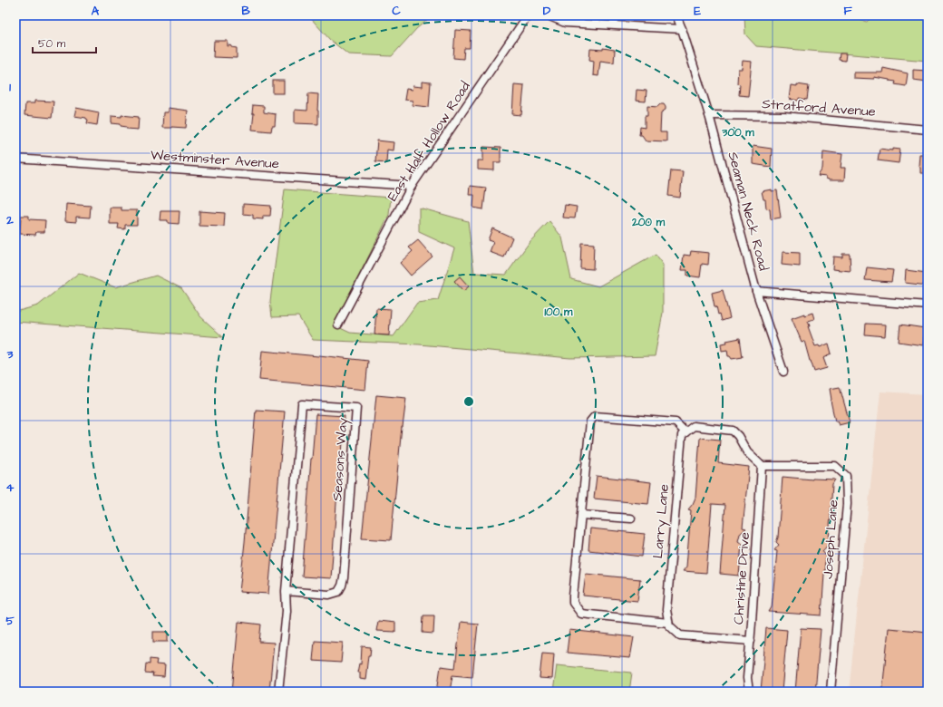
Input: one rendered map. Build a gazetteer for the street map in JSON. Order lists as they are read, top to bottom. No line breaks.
{"streets":{"street":["Stratford Avenue","East Half Hollow Road","Westminster Avenue","Seaman Neck Road","Seasons Way","Larry Lane","Joseph Lane","Christine Drive"]},"crossings":[["Stratford Avenue","Seaman Neck Road"],["East Half Hollow Road","Westminster Avenue"],["Joseph Lane","Christine Drive"]],"scale_bar":"50 m","grid":{"columns":["A","B","C","D","E","F"],"rows":["1","2","3","4","5"]},"rings":["300 m","200 m","100 m"]}
